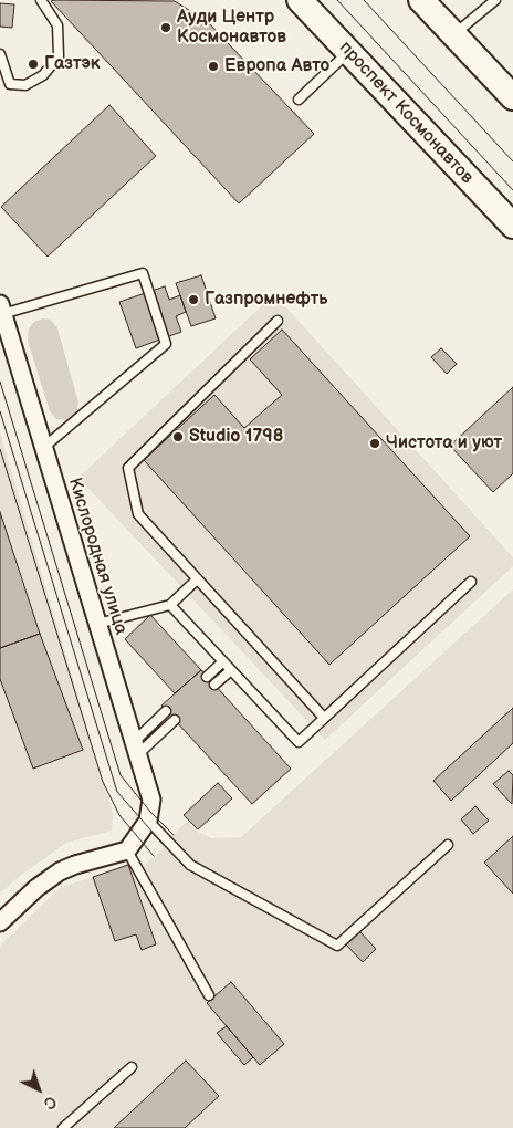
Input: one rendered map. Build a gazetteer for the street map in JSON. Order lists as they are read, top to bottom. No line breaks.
{"streets":{"main road":["проспект Космонавтов"],"street":["Кислородная улица"]},"places":["Ауди Центр Космонавтов","Газтэк","Европа Авто","Газпромнефть","Studio 1798","Чистота и уют"],"north":"bottom right"}
